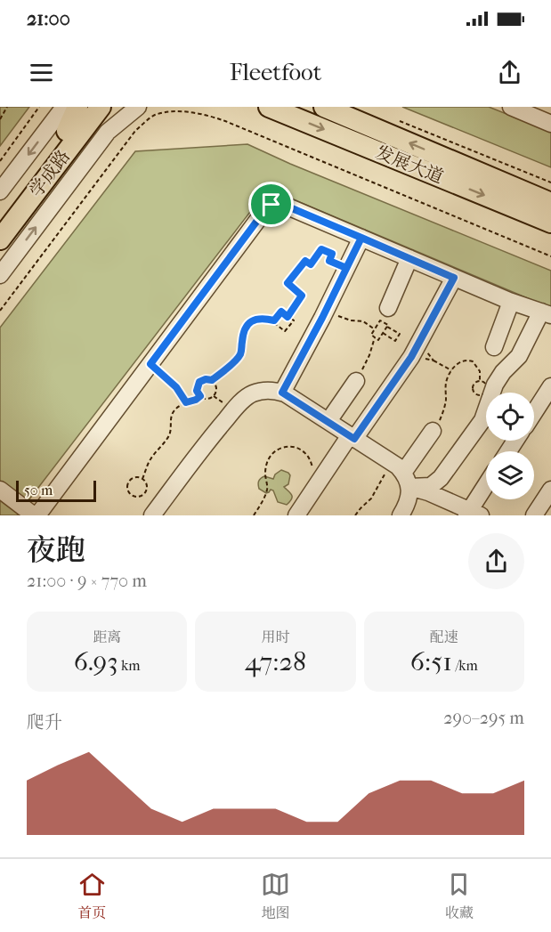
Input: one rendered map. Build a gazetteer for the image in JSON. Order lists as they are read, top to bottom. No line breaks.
{"streets":{"main road":["发展大道","学成路"]},"scale_bar":"50 m","page":{"status":"21:00","header":"Fleetfoot","scale":"50 m","heading":["夜跑","21:00 · 9 × 770 m"],"stats":[["距离","6.93 km"],["用时","47:28"],["配速","6:51 /km"]],"chart":["爬升","290–295 m"],"tabs":["首页","地图","收藏"]}}
